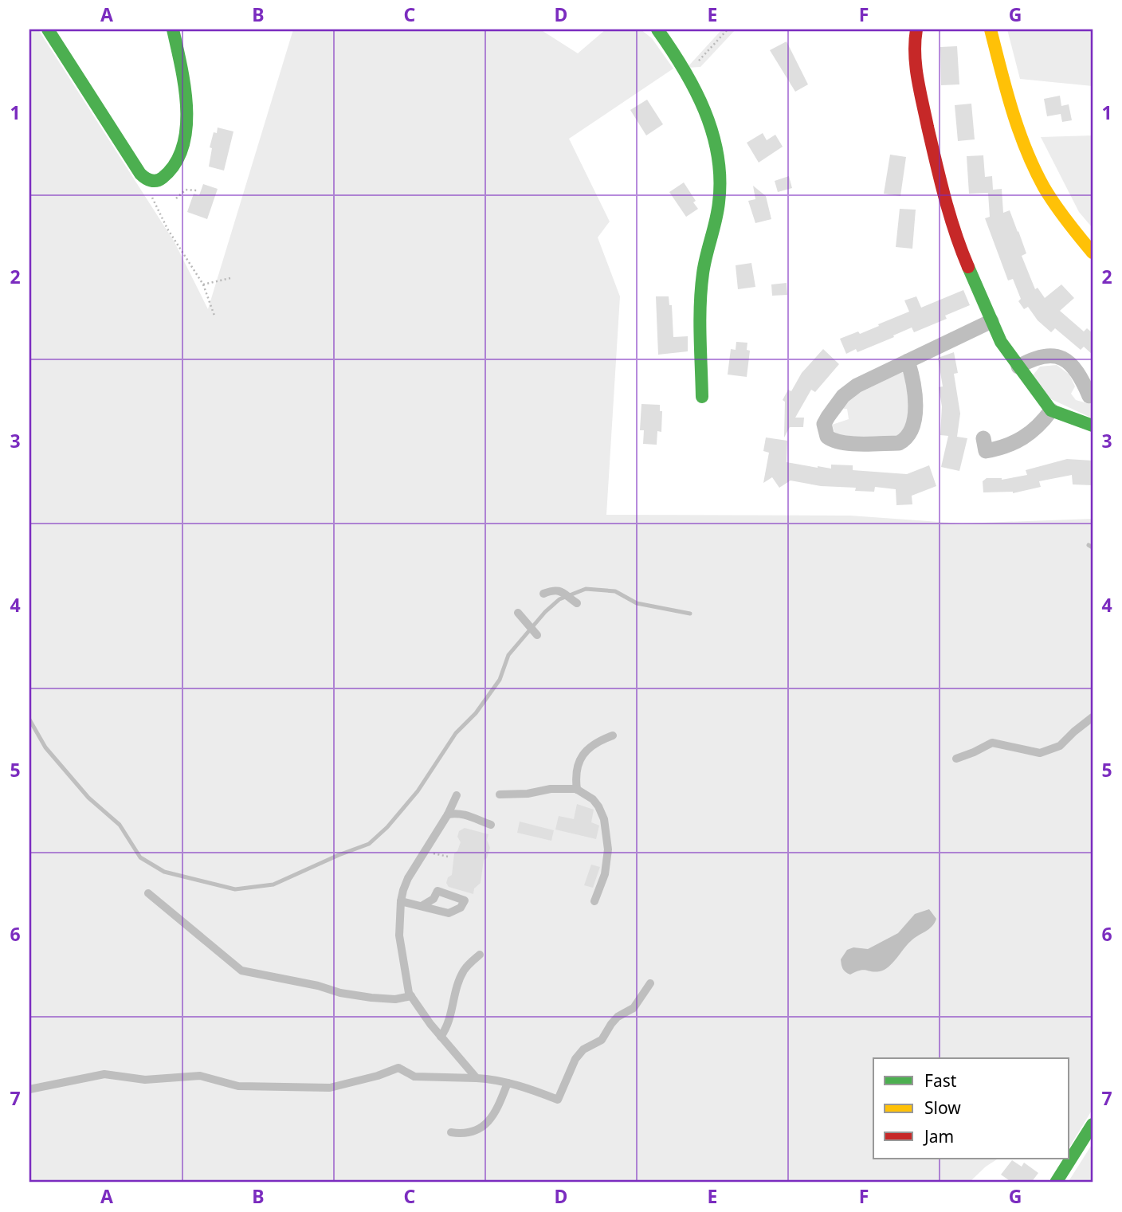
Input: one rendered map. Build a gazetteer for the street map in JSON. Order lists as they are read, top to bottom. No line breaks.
{"legend":["Fast","Slow","Jam"],"grid":{"columns":["A","B","C","D","E","F","G"],"rows":["1","2","3","4","5","6","7"]}}
